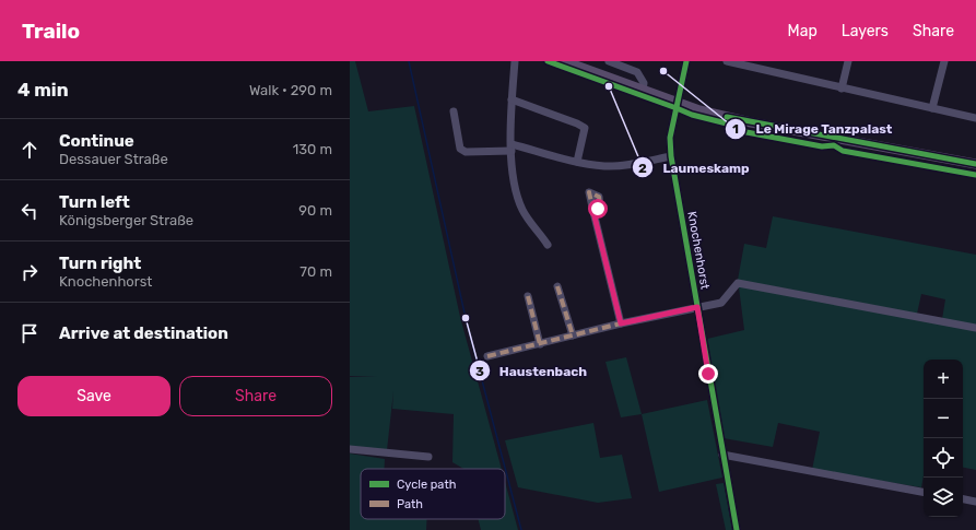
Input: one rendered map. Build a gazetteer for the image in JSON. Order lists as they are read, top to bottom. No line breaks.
{"streets":{"street":["Knochenhorst"]},"places":["Le Mirage Tanzpalast","Laumeskamp","Haustenbach"],"legend":["Cycle path","Path"],"page":{"header":"Trailo","nav":["Map","Layers","Share"],"heading":["4 min","Walk · 290 m"],"list":[["Continue","Dessauer Straße","130 m"],["Turn left","Königsberger Straße","90 m"],["Turn right","Knochenhorst","70 m"],"Arrive at destination"],"map_buttons":["+","−"],"buttons":["Save","Share"]}}
